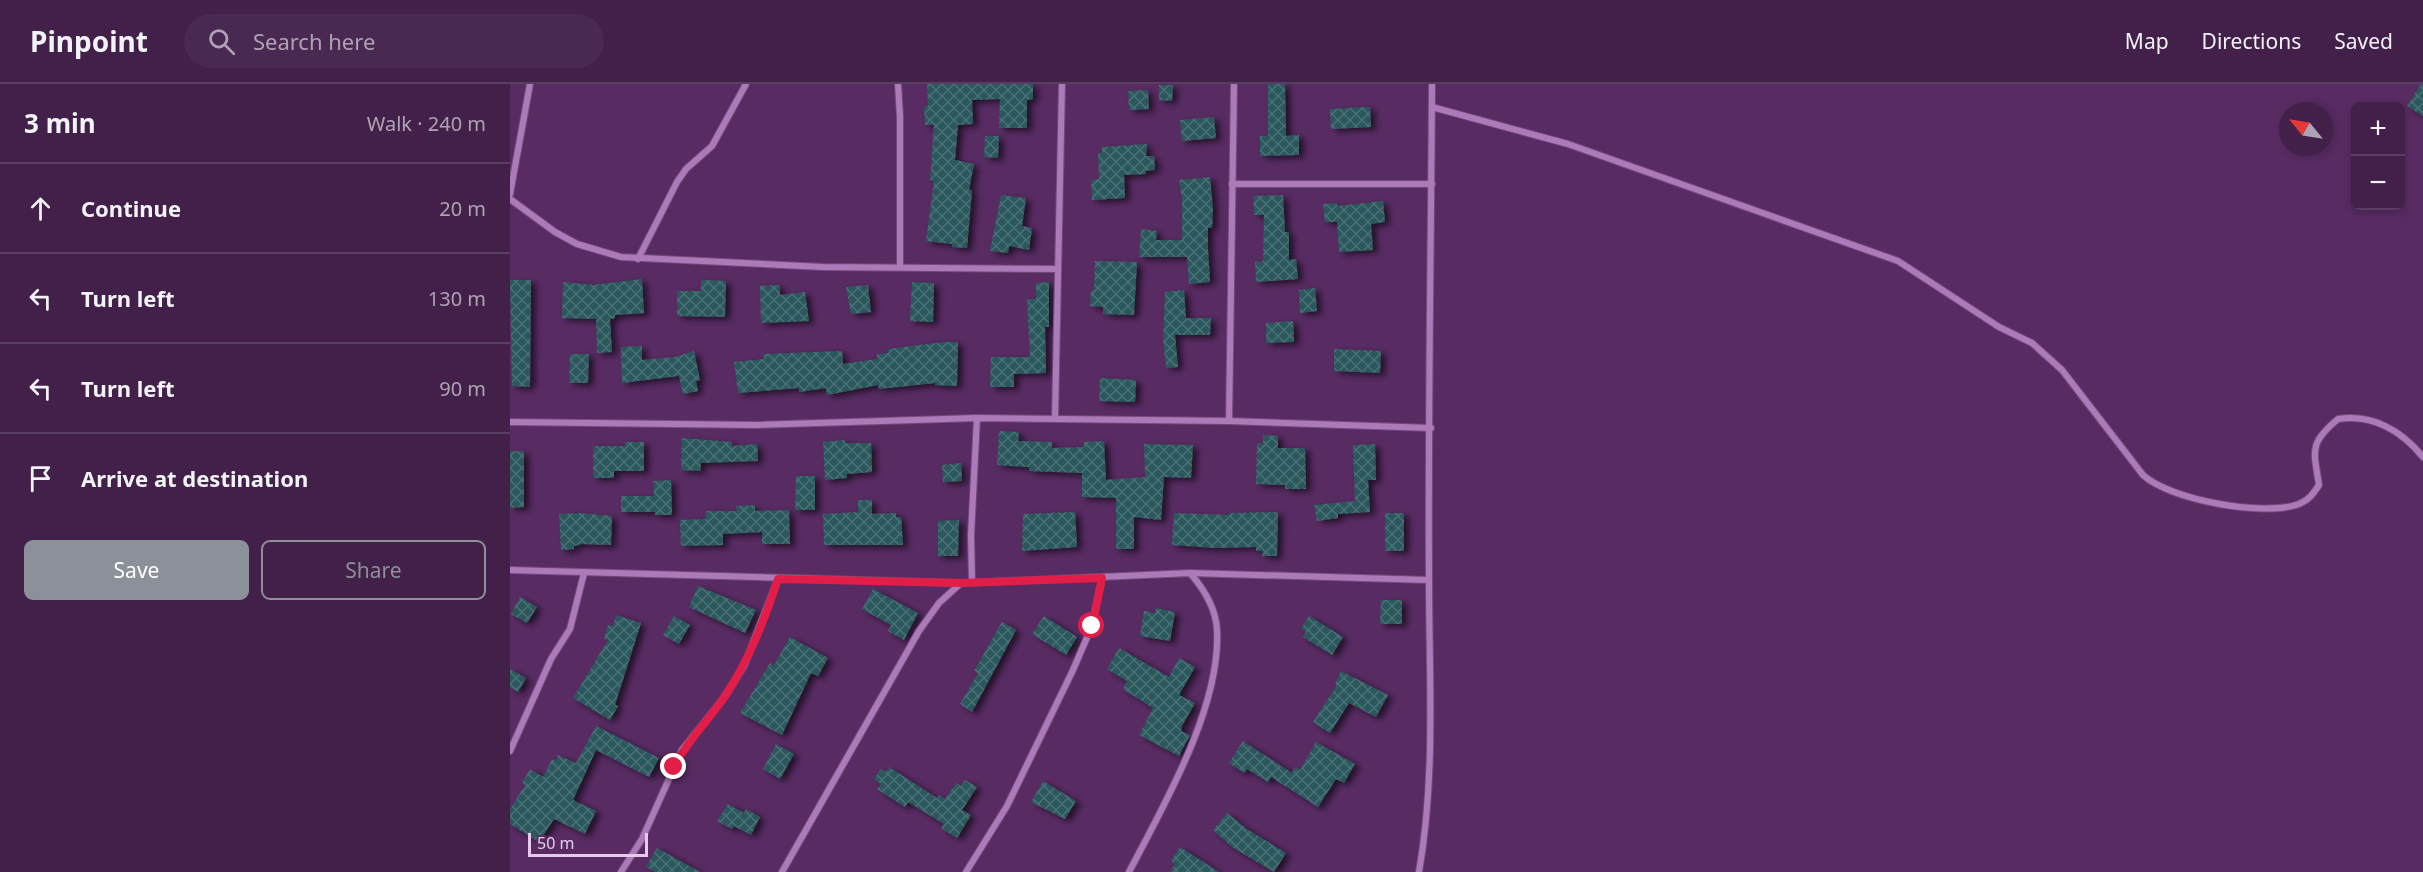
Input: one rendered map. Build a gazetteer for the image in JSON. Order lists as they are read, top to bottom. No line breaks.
{"scale_bar":"50 m","north":"top left","page":{"header":"Pinpoint","search":"Search here","nav":["Map","Directions","Saved"],"heading":["3 min","Walk · 240 m"],"map_buttons":["+","−"],"list":[["Continue","20 m"],["Turn left","130 m"],["Turn left","90 m"],"Arrive at destination"],"buttons":["Save","Share"],"scale":"50 m"}}
